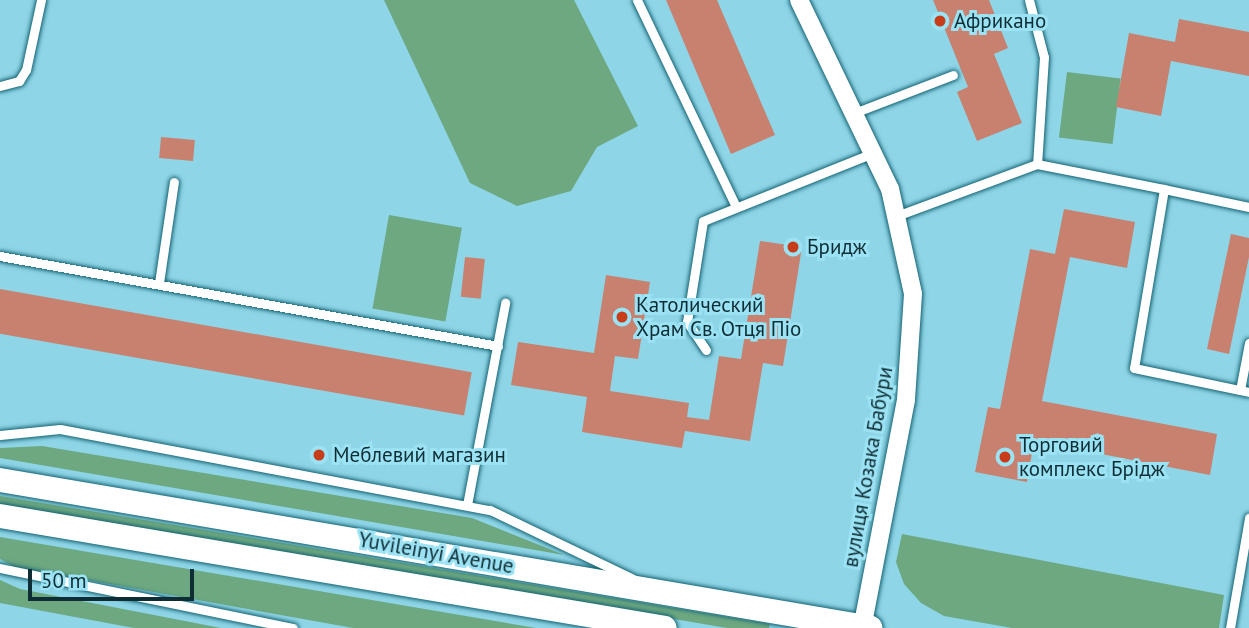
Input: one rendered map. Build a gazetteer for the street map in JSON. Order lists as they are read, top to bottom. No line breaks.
{"streets":{"street":["вулиця Козака Бабури","Yuvileinyi Avenue"]},"crossings":[["вулиця Козака Бабури","Yuvileinyi Avenue"]],"places":["Африкано","Бридж","Католический Храм Св. Отця Піо","Меблевий магазин","Торговий комплекс Брідж"],"scale_bar":"50 m"}
